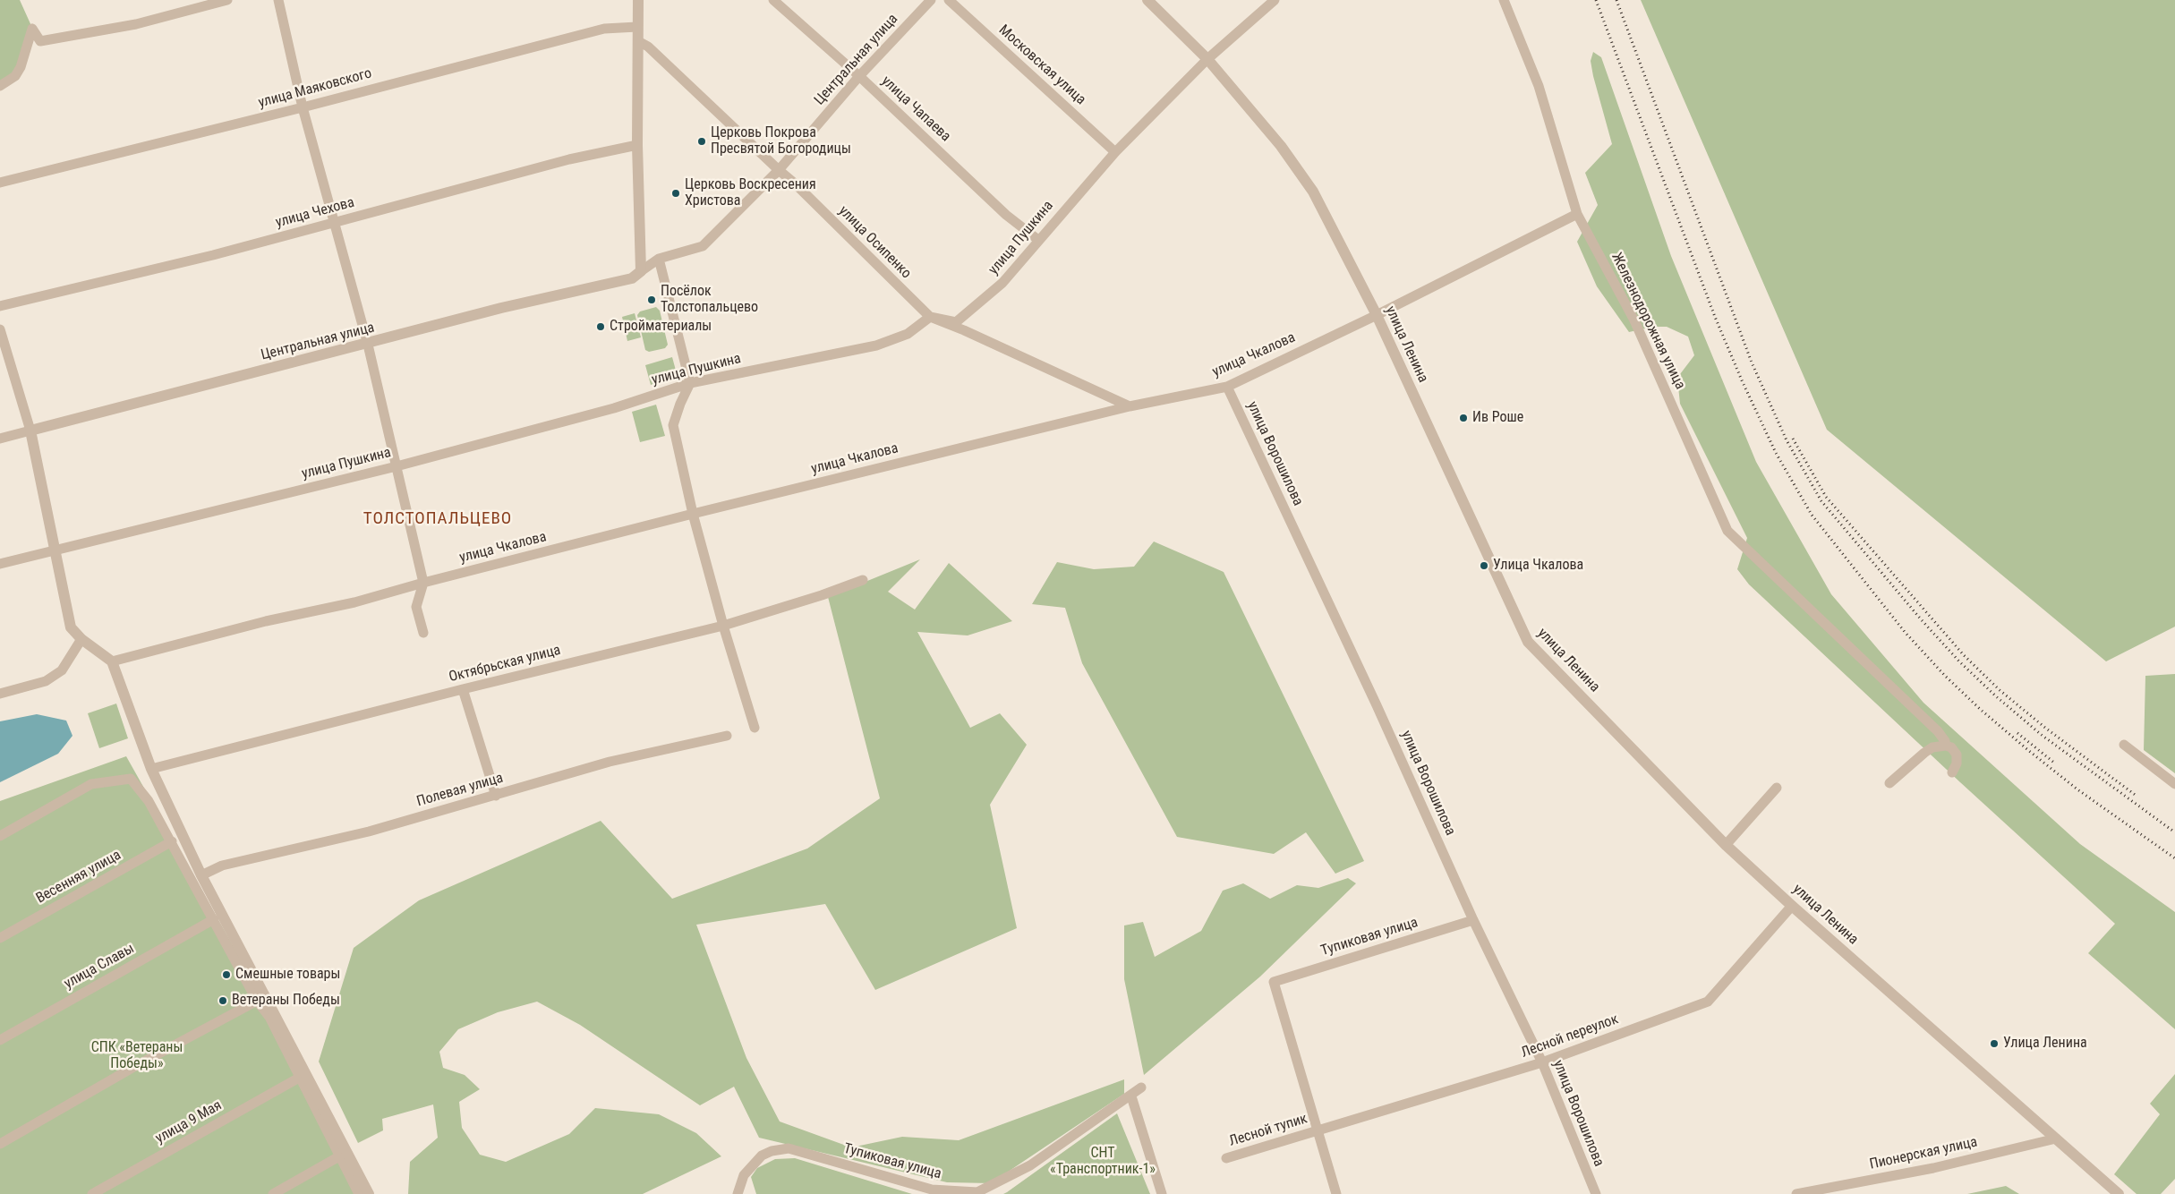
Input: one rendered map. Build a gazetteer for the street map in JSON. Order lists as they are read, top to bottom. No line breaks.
{"streets":{"street":["Центральная улица","Московская улица","улица Маяковского","улица Чапаева","улица Чехова","улица Пушкина","улица Осипенко","Железнодорожная улица","улица Ленина","улица Чкалова","улица Ворошилова","Октябрьская улица","Полевая улица","Весенняя улица","Тупиковая улица","улица Славы","Лесной переулок","улица 9 Мая","Лесной тупик","Пионерская улица"]},"crossings":[["Центральная улица","улица Чапаева"],["Центральная улица","улица Осипенко"],["Московская улица","улица Пушкина"],["улица Чапаева","улица Пушкина"],["улица Пушкина","улица Осипенко"],["улица Пушкина","улица Ленина"],["улица Осипенко","улица Чкалова"],["Железнодорожная улица","улица Чкалова"],["улица Ленина","улица Чкалова"],["улица Ленина","Лесной переулок"],["улица Ленина","Пионерская улица"],["улица Чкалова","улица Ворошилова"],["улица Ворошилова","Тупиковая улица"],["улица Ворошилова","Лесной переулок"],["Тупиковая улица","Лесной переулок"],["Тупиковая улица","Лесной тупик"],["Лесной переулок","Лесной тупик"]],"districts":["ТОЛСТОПАЛЬЦЕВО"],"parks":["СПК «Ветераны Победы»","СНТ «Транспортник-1»"],"places":["Церковь Покрова Пресвятой Богородицы","Церковь Воскресения Христова","Посёлок Толстопальцево","Стройматериалы","Ив Роше","Улица Чкалова","Смешные товары","Ветераны Победы","Улица Ленина"]}
